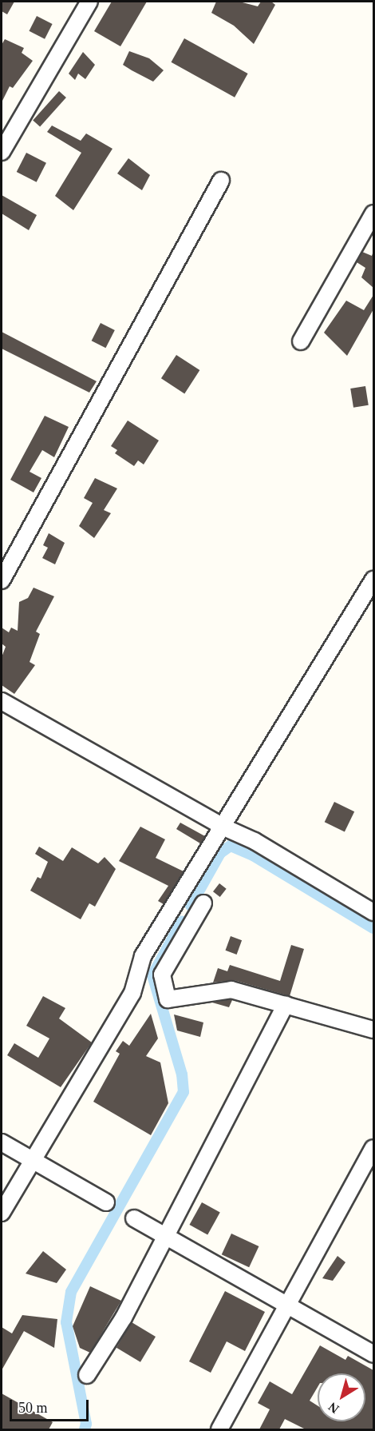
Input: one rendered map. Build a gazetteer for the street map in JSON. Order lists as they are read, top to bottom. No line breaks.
{"scale_bar":"50 m","north":"bottom left"}
